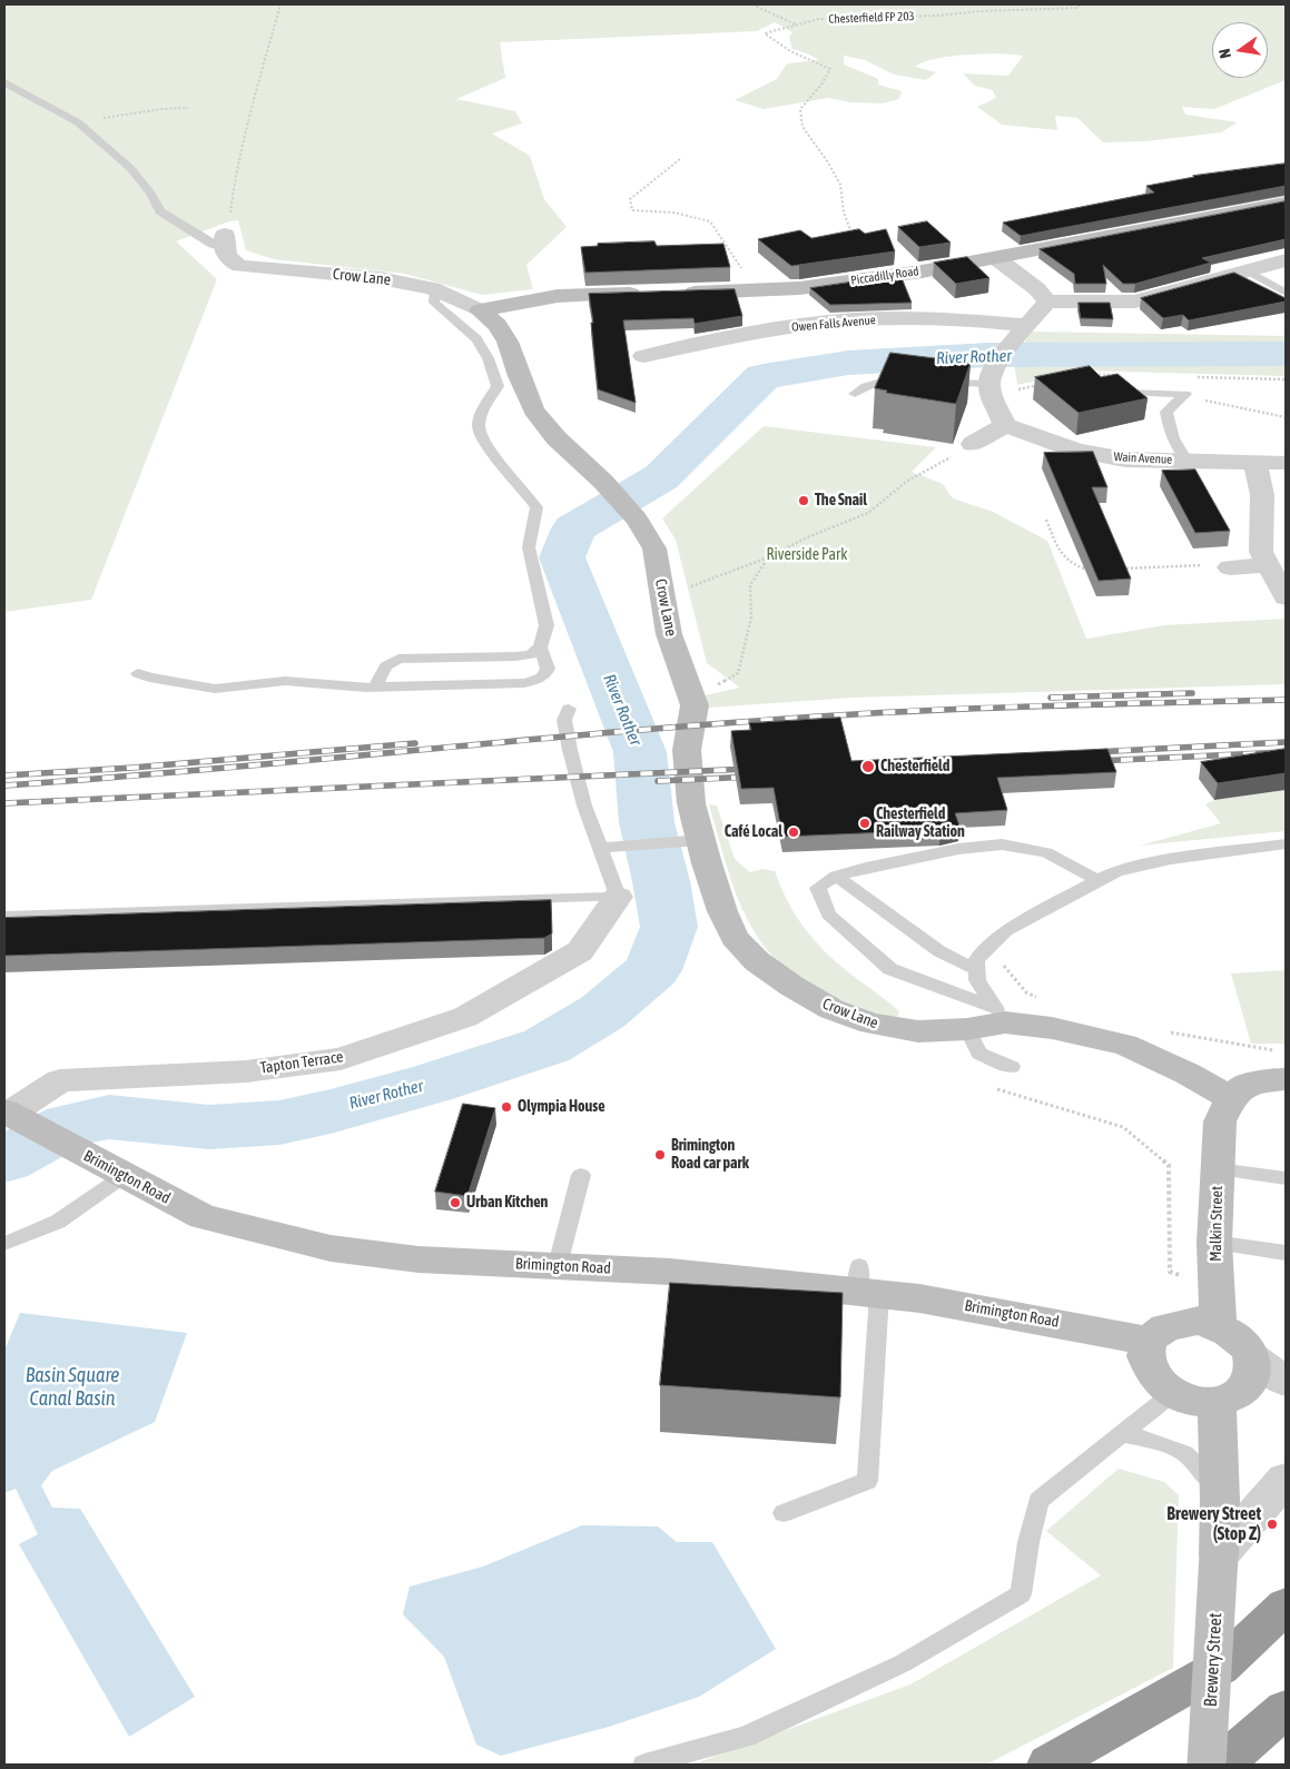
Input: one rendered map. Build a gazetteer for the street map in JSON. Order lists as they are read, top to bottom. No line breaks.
{"streets":{"street":["Piccadilly Road","Crow Lane","Owen Falls Avenue","Wain Avenue","Tapton Terrace","Brimington Road","Malkin Street","Brewery Street"],"path":["Chesterfield FP 203"]},"crossings":[["Crow Lane","Malkin Street"],["Tapton Terrace","Brimington Road"],["Brimington Road","Malkin Street"],["Brimington Road","Brewery Street"],["Malkin Street","Brewery Street"]],"water":["River Rother","Basin Square Canal Basin"],"parks":["Riverside Park"],"places":["The Snail","Chesterfield","Chesterfield Railway Station","Café Local","Olympia House","Brimington Road car park","Urban Kitchen","Brewery Street (Stop Z)"],"north":"left"}
